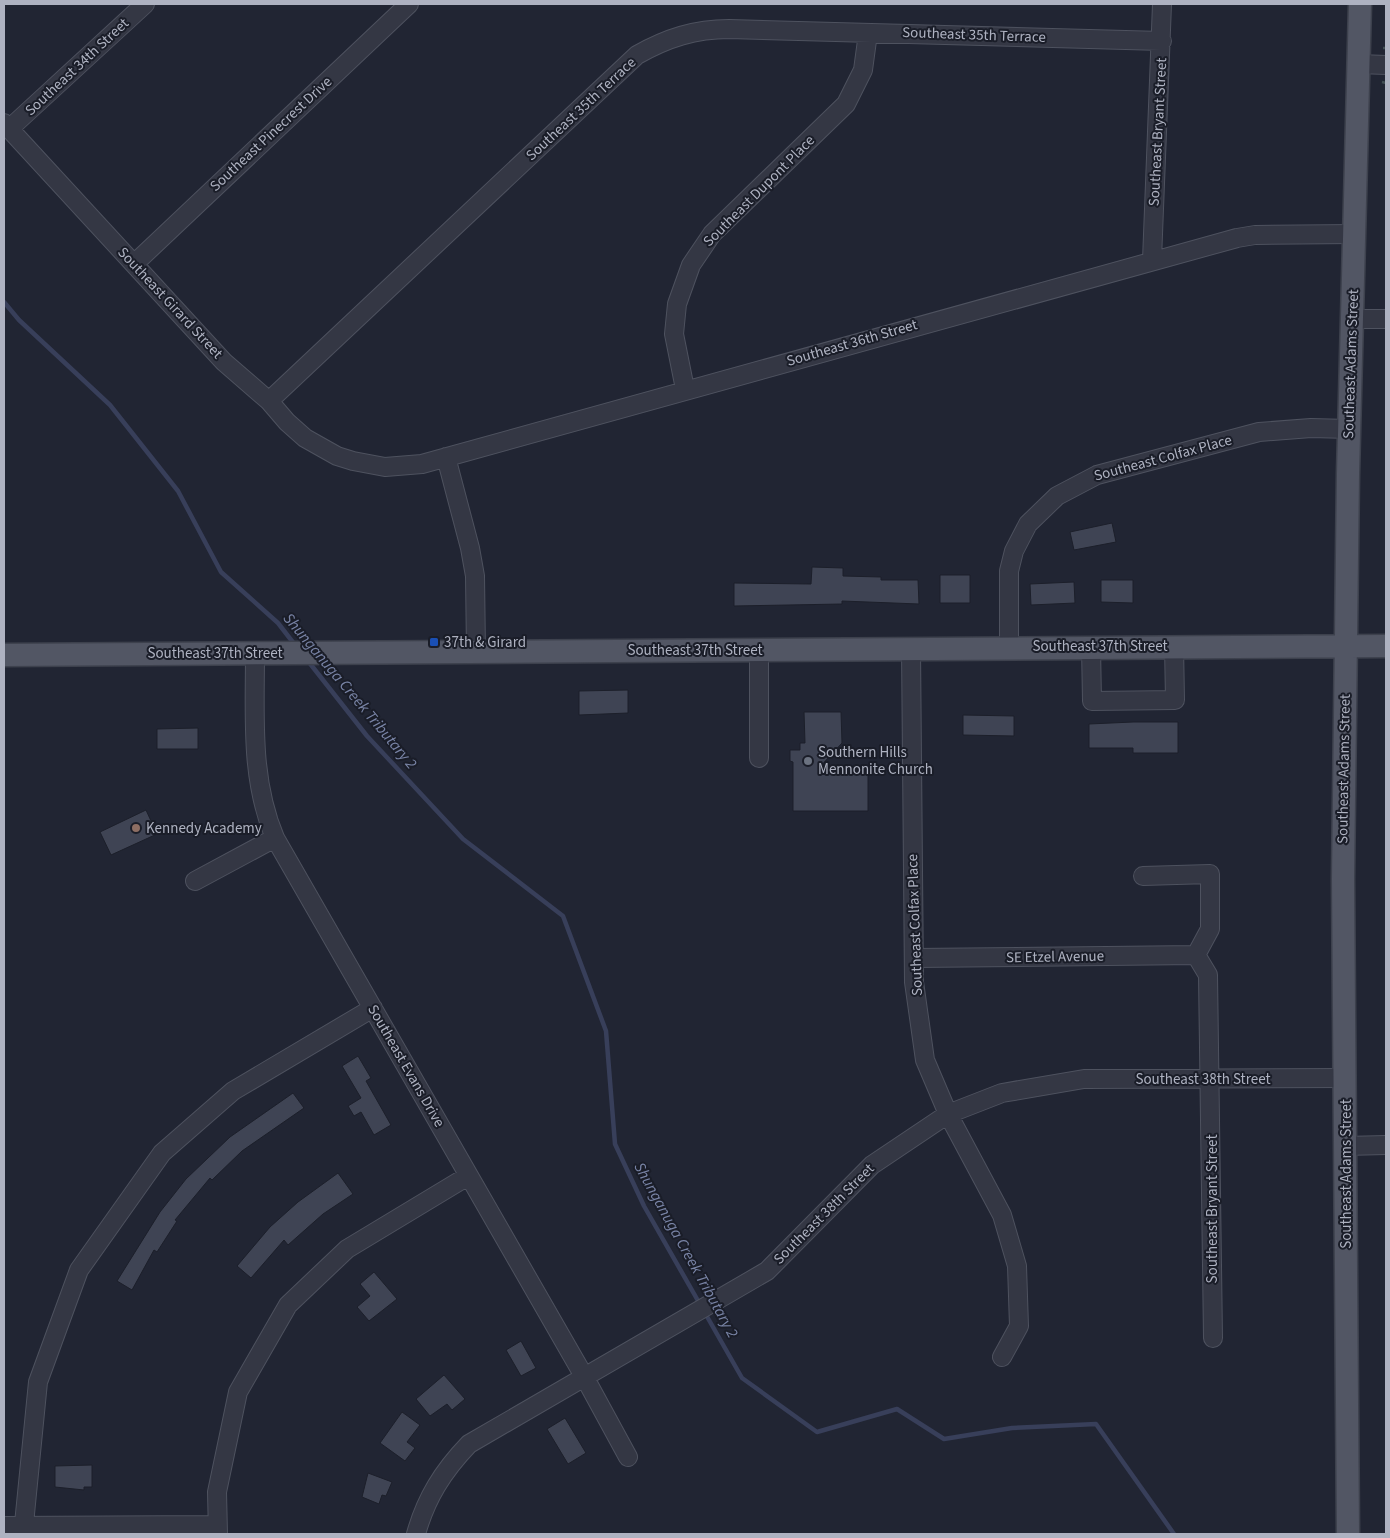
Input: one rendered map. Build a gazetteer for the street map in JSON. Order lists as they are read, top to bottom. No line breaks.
{"streets":{"main road":["Southeast Adams Street","Southeast 37th Street"],"street":["Southeast 35th Terrace","Southeast 34th Street","Southeast Bryant Street","Southeast Pinecrest Drive","Southeast Dupont Place","Southeast Girard Street","Southeast 36th Street","Southeast Colfax Place","SE Etzel Avenue","Southeast Evans Drive","Southeast 38th Street"]},"crossings":[["Southeast 35th Terrace","Southeast Bryant Street"],["Southeast 35th Terrace","Southeast Dupont Place"],["Southeast 35th Terrace","Southeast Girard Street"],["Southeast 34th Street","Southeast Girard Street"],["Southeast Bryant Street","Southeast 36th Street"],["Southeast Bryant Street","SE Etzel Avenue"],["Southeast Bryant Street","Southeast 38th Street"],["Southeast Pinecrest Drive","Southeast Girard Street"],["Southeast Dupont Place","Southeast 36th Street"],["Southeast Girard Street","Southeast 36th Street"],["Southeast 36th Street","Southeast Adams Street"],["Southeast Adams Street","Southeast Colfax Place"],["Southeast Adams Street","Southeast 37th Street"],["Southeast Adams Street","Southeast 38th Street"],["Southeast Colfax Place","Southeast 37th Street"],["Southeast Colfax Place","SE Etzel Avenue"],["Southeast Colfax Place","Southeast 38th Street"],["Southeast 37th Street","Southeast Evans Drive"],["Southeast Evans Drive","Southeast 38th Street"]],"water":["Shunganuga Creek Tributary 2"],"places":{"transit":["37th & Girard"],"other":["Southern Hills Mennonite Church","Kennedy Academy"]}}
